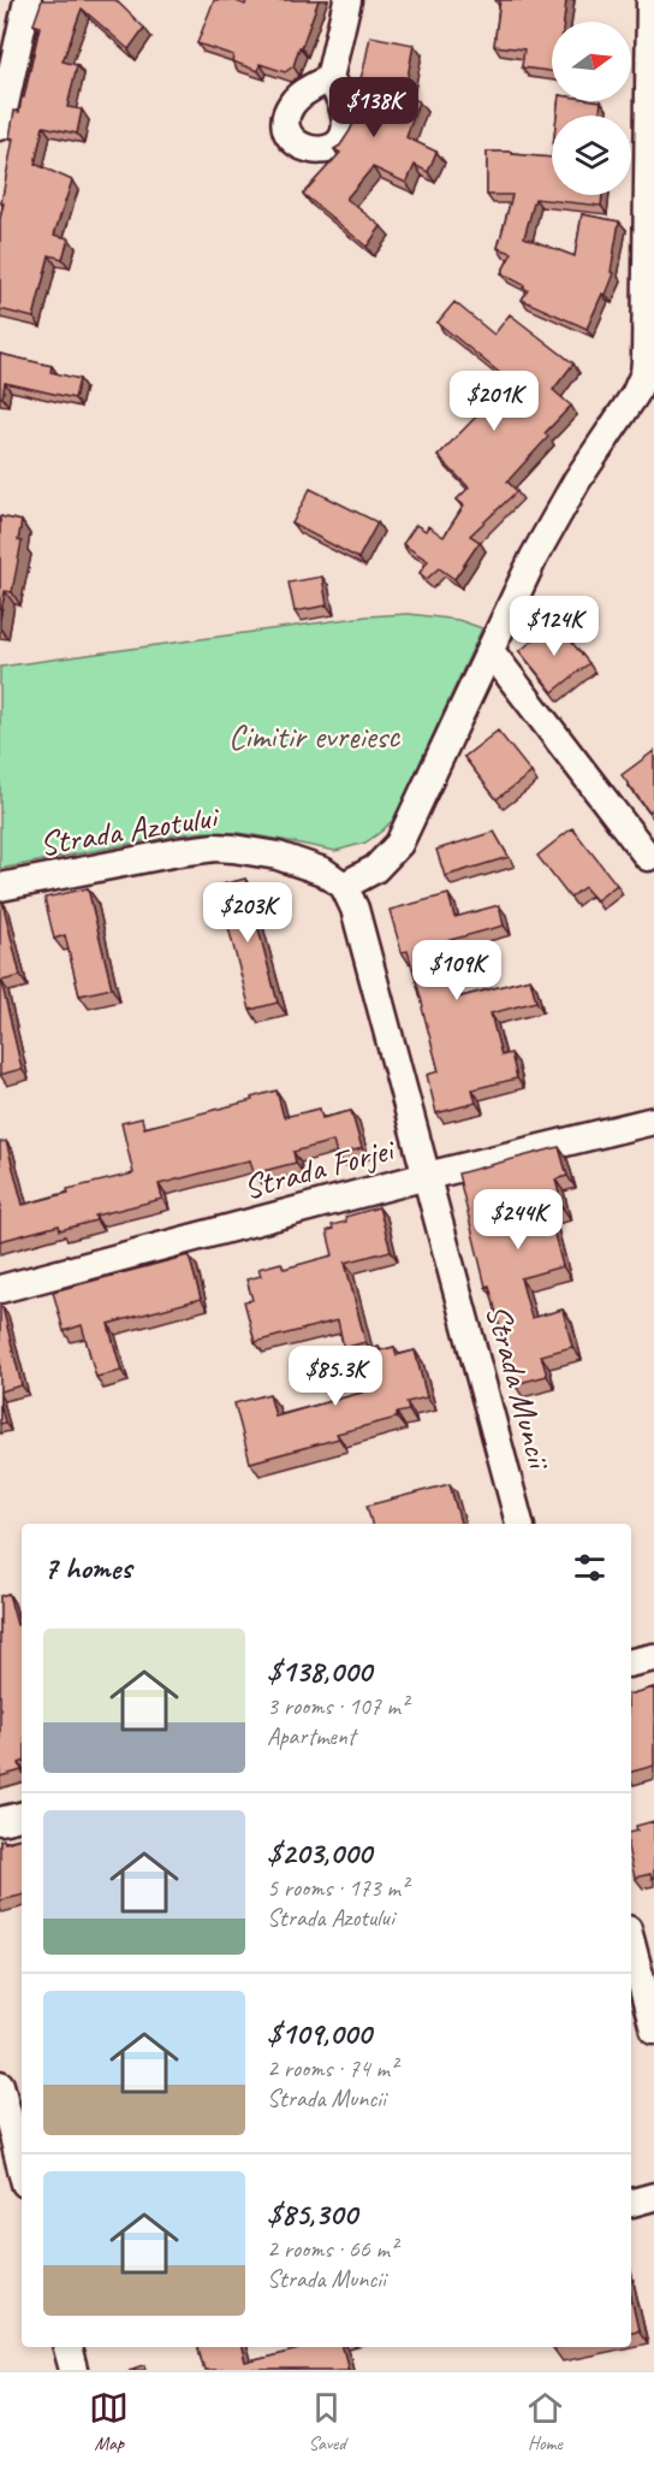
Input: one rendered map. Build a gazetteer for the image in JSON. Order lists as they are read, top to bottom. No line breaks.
{"streets":{"street":["Strada Azotului","Strada Forjei","Strada Muncii"]},"crossings":[["Strada Azotului","Strada Muncii"],["Strada Forjei","Strada Muncii"]],"parks":["Cimitir evreiesc"],"north":"right","page":{"price":["$138K","$201K","$124K","$203K","$109K","$244K","$85.3K"],"heading":"7 homes","list":[{"name":"$138,000","note":"3 rooms · 107 m² · Apartment"},{"name":"$203,000","note":"5 rooms · 173 m² · Strada Azotului"},{"name":"$109,000","note":"2 rooms · 74 m² · Strada Muncii"},{"name":"$85,300","note":"2 rooms · 66 m² · Strada Muncii"}],"tabs":["Map","Saved","Home"]}}
